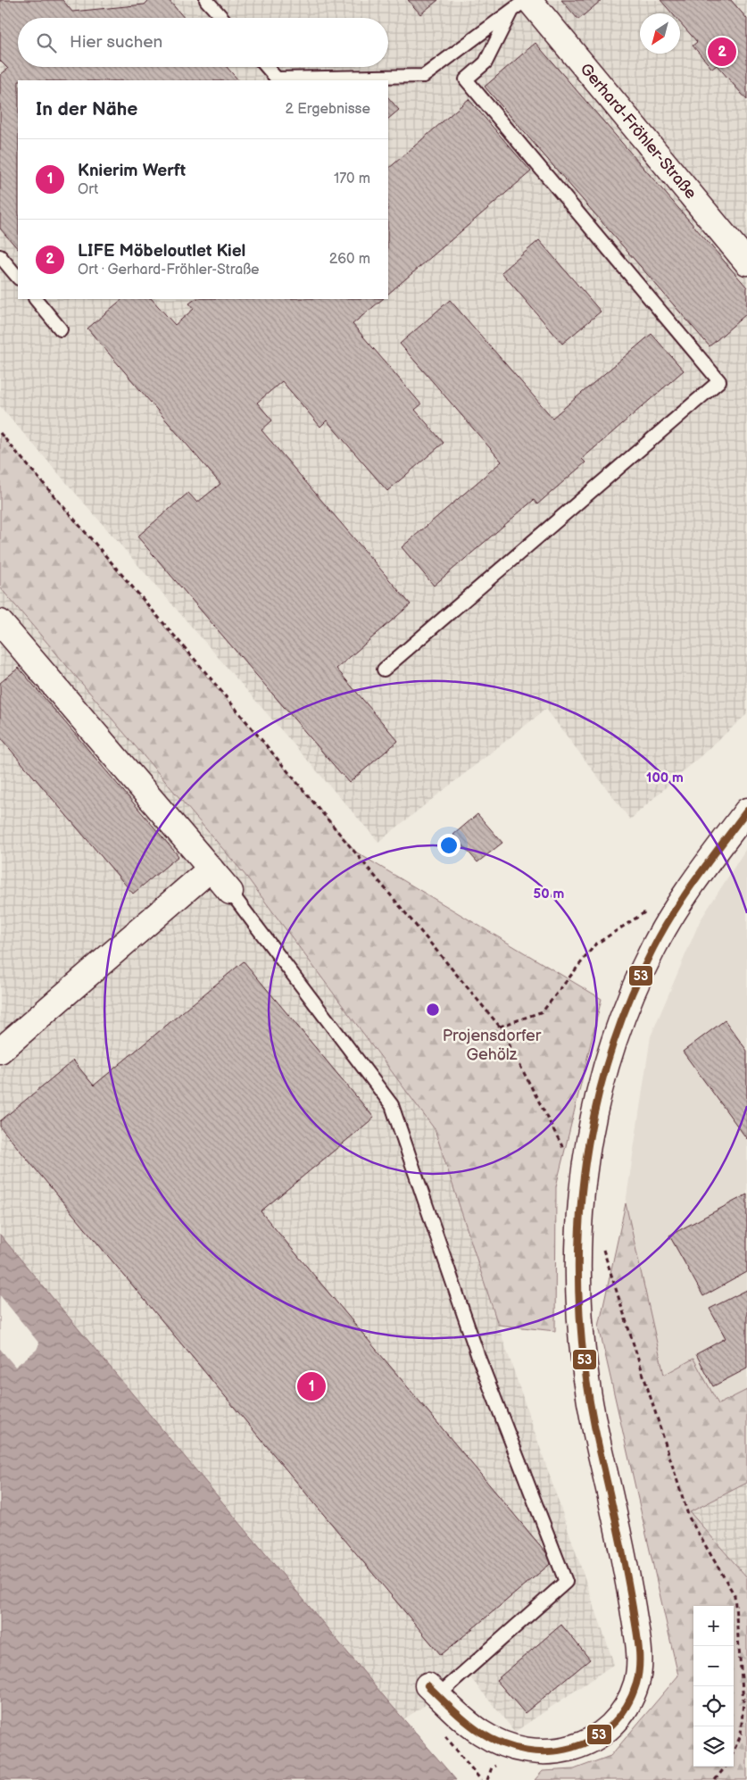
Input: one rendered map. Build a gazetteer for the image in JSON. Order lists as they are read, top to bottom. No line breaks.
{"streets":{"street":["Gerhard-Fröhler-Straße"]},"parks":["Projensdorfer Gehölz"],"lines":["transit line 53"],"north":"bottom left","page":{"search":"Hier suchen","pins":["2","1"],"heading":["In der Nähe","2 Ergebnisse"],"list":[{"mark":"1","name":"Knierim Werft","note":"Ort","value":"170 m"},{"mark":"2","name":"LIFE Möbeloutlet Kiel","note":"Ort · Gerhard-Fröhler-Straße","value":"260 m"}],"map_buttons":["+","−"]},"rings":["100 m","50 m"]}
